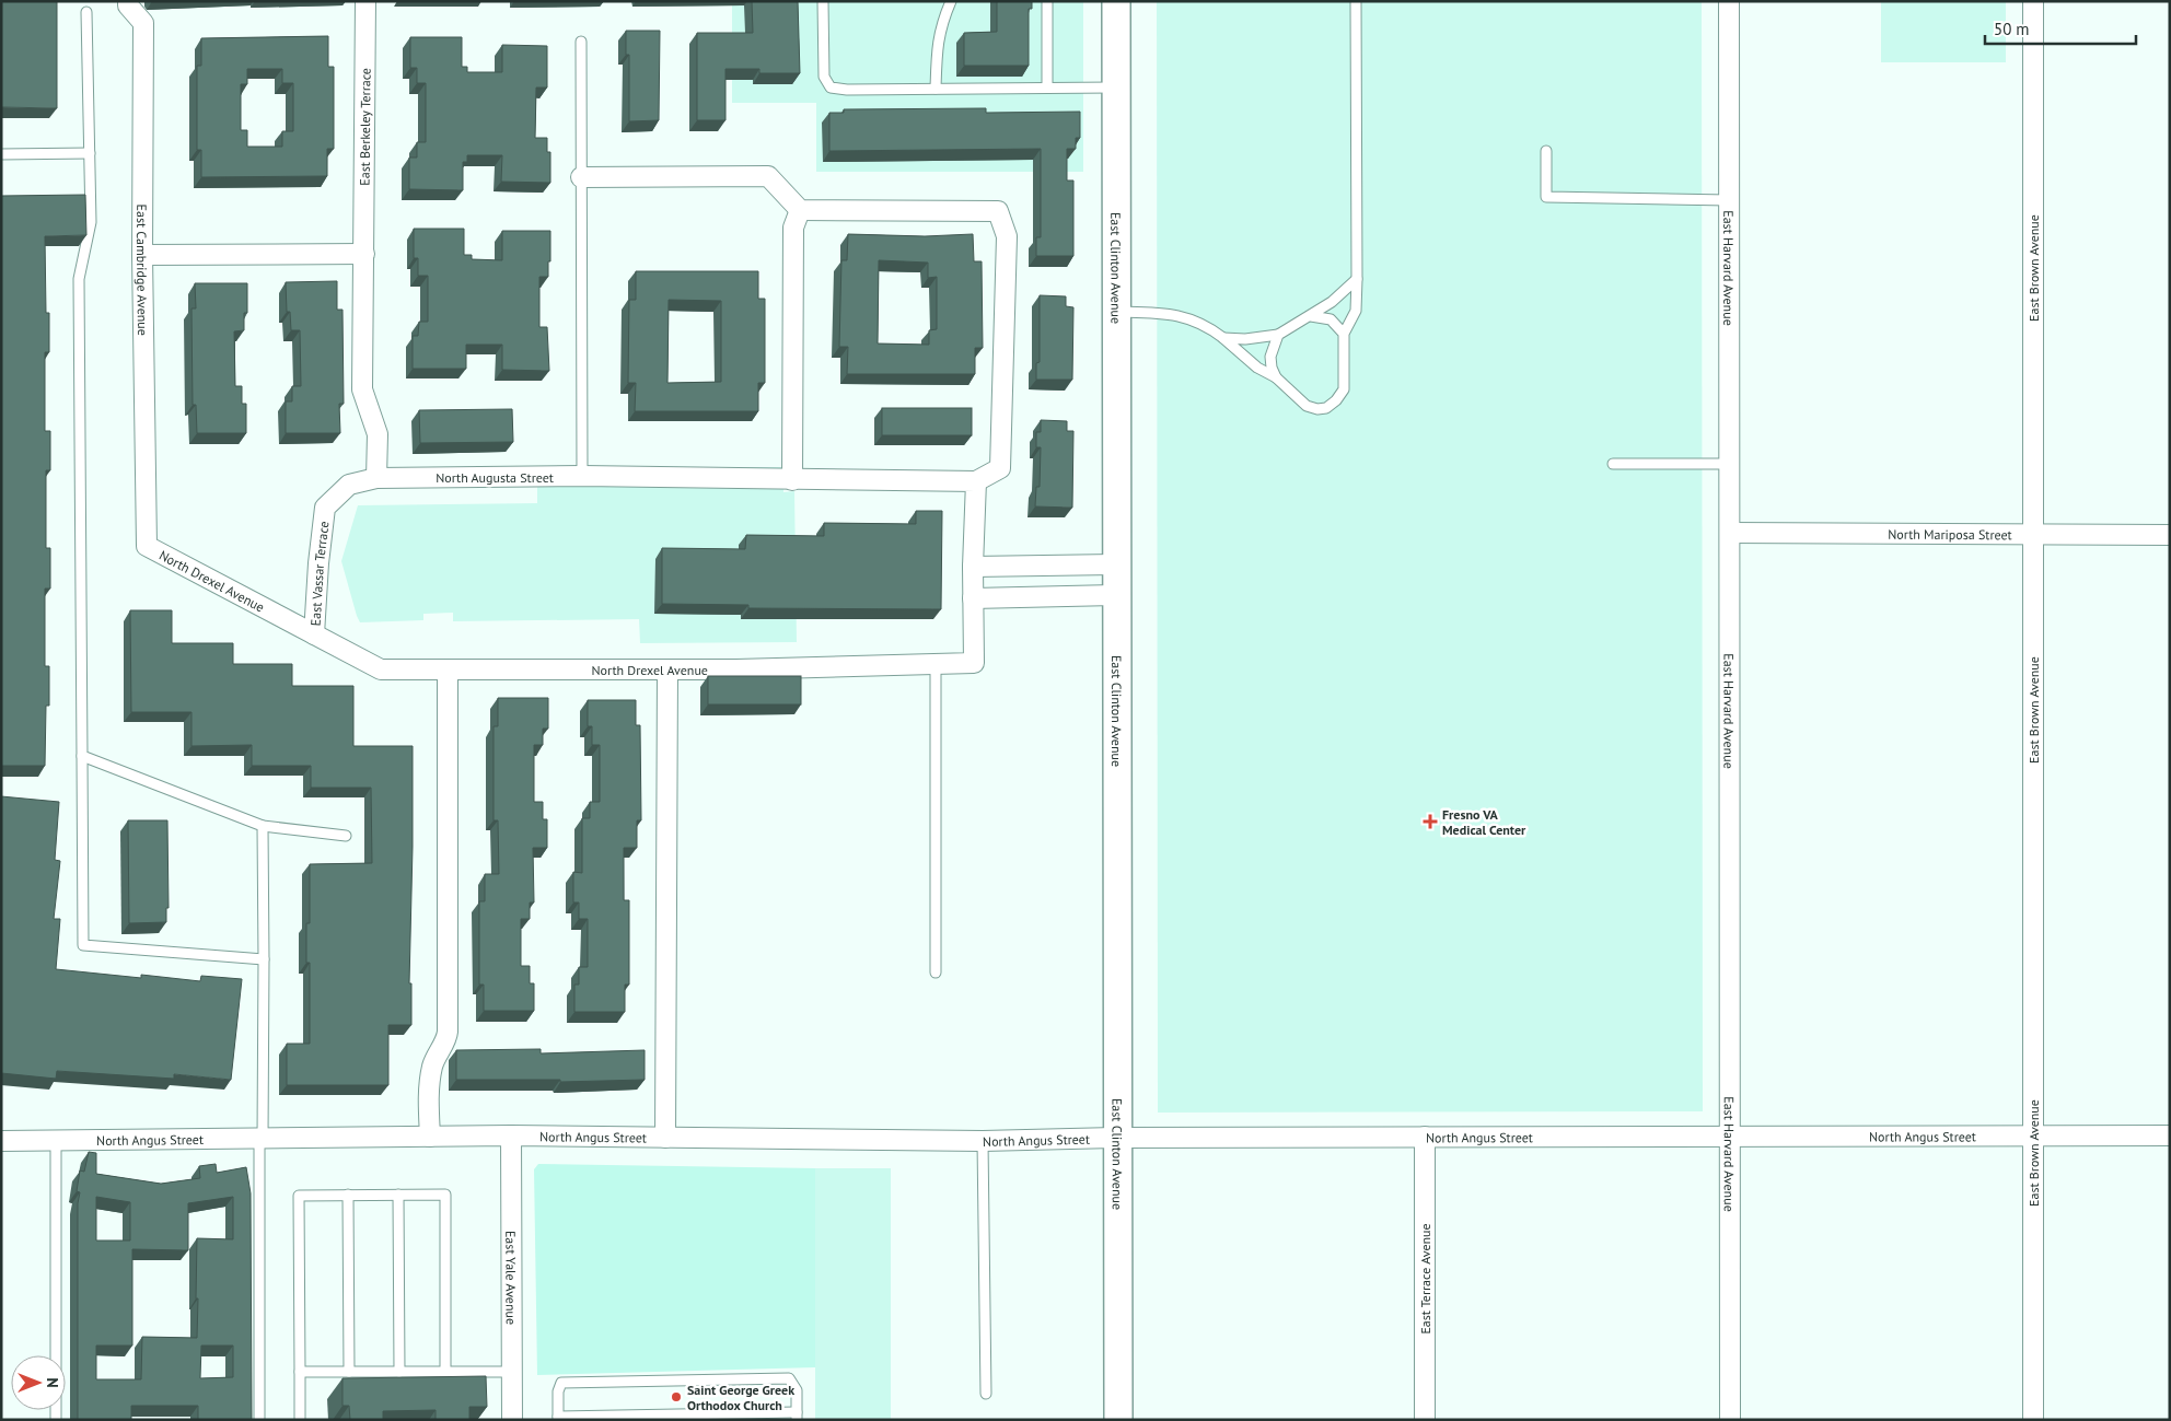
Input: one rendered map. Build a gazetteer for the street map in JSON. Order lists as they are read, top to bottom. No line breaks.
{"streets":{"main road":["East Clinton Avenue"],"street":["East Berkeley Terrace","East Harvard Avenue","East Brown Avenue","East Cambridge Avenue","North Augusta Street","North Mariposa Street","East Vassar Terrace","North Drexel Avenue","North Angus Street","East Yale Avenue","East Terrace Avenue"]},"crossings":[["East Clinton Avenue","North Angus Street"],["East Harvard Avenue","North Mariposa Street"],["East Harvard Avenue","North Angus Street"],["East Brown Avenue","North Mariposa Street"],["East Brown Avenue","North Angus Street"],["East Cambridge Avenue","North Drexel Avenue"],["North Augusta Street","East Vassar Terrace"],["East Vassar Terrace","North Drexel Avenue"],["North Angus Street","East Yale Avenue"],["North Angus Street","East Terrace Avenue"]],"places":{"health":["Fresno VA Medical Center"],"other":["Saint George Greek Orthodox Church"]},"scale_bar":"50 m","north":"right"}
